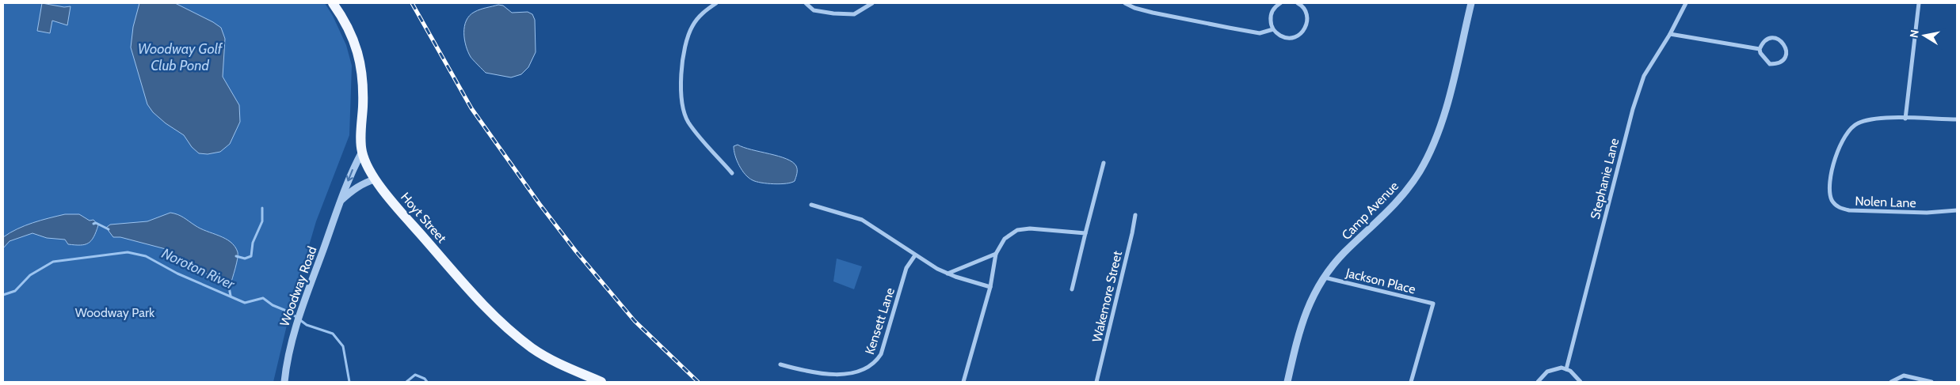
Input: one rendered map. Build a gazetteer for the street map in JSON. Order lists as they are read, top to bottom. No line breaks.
{"streets":{"main road":["Hoyt Street"],"street":["Stephanie Lane","Nolen Lane","Camp Avenue","Jackson Place","Woodway Road","Wakemore Street","Kensett Lane"]},"crossings":[["Camp Avenue","Jackson Place"],["Hoyt Street","Woodway Road"]],"water":["Woodway Golf Club Pond","Noroton River"],"parks":["Woodway Park"],"north":"left"}
